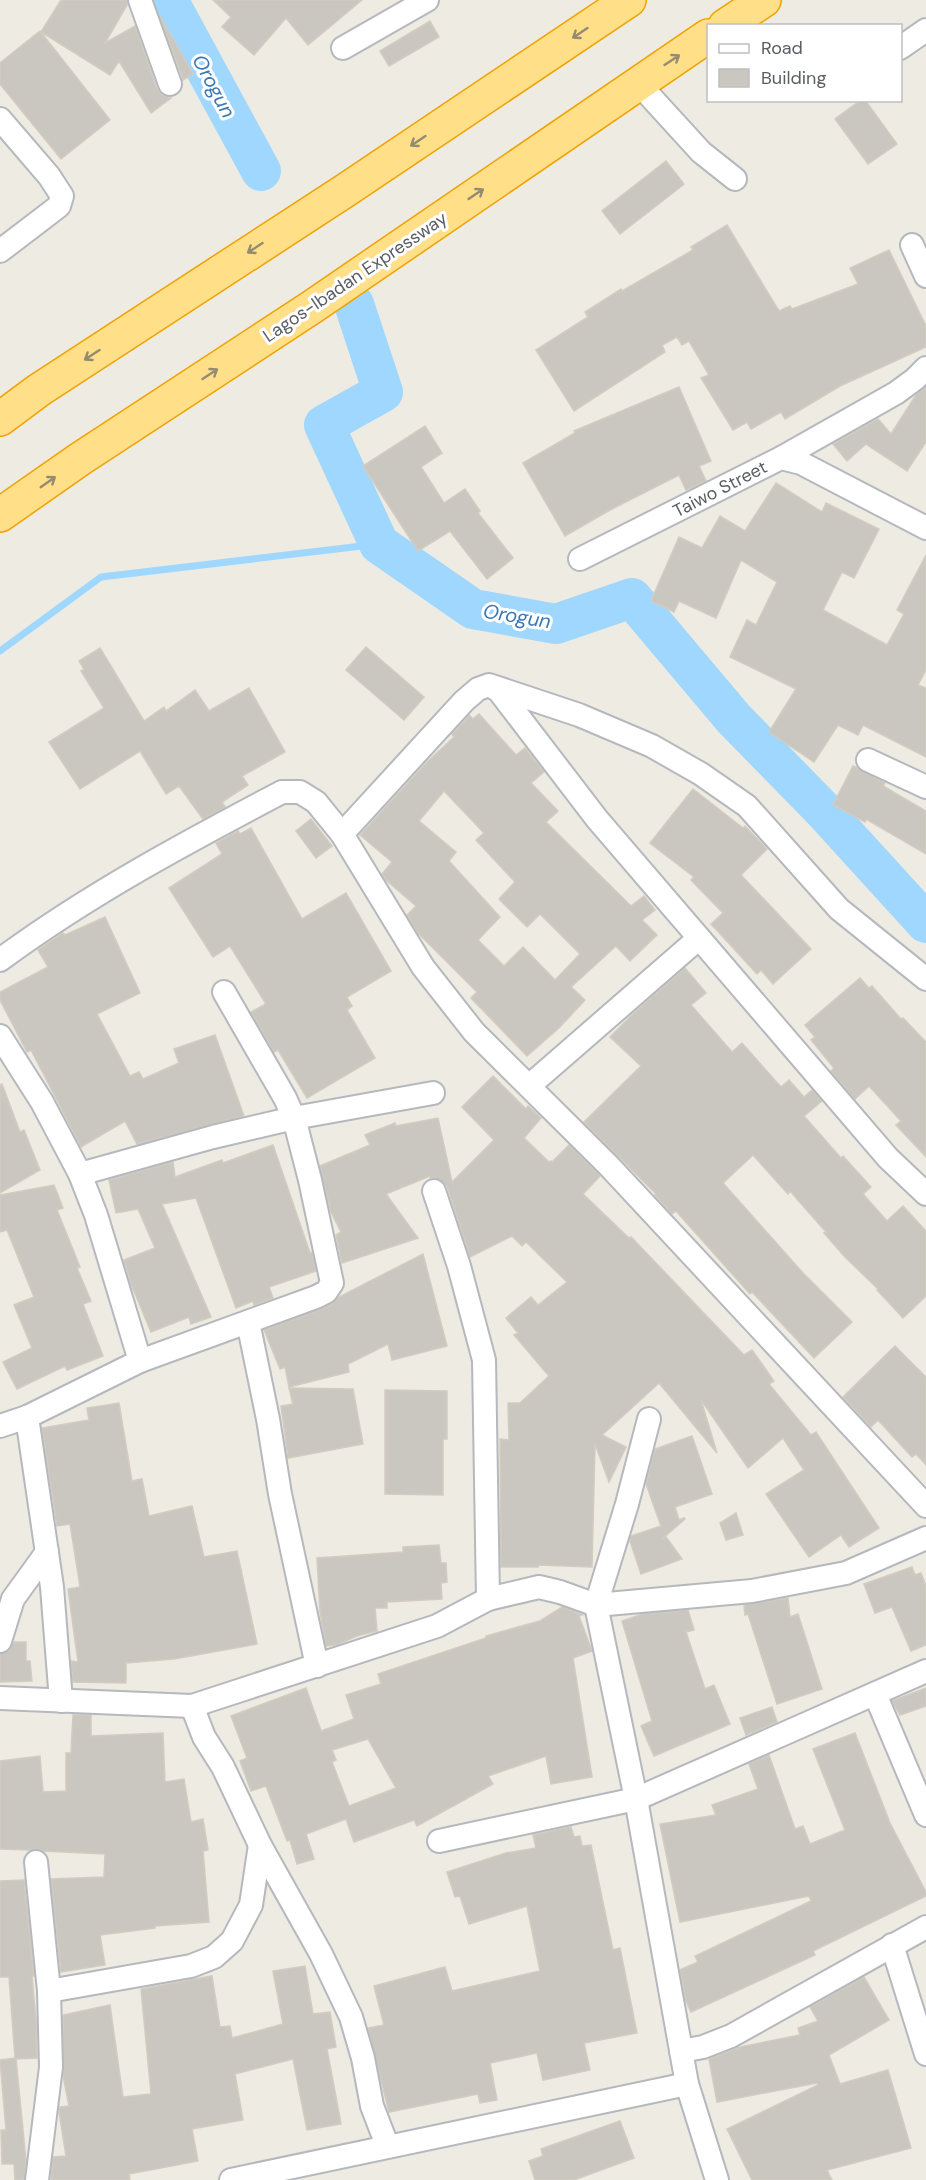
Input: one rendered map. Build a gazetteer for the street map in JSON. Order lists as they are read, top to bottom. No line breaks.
{"streets":{"highway":["Lagos-Ibadan Expressway"],"street":["Taiwo Street"]},"water":["Orogun"],"legend":["Road","Building"]}
